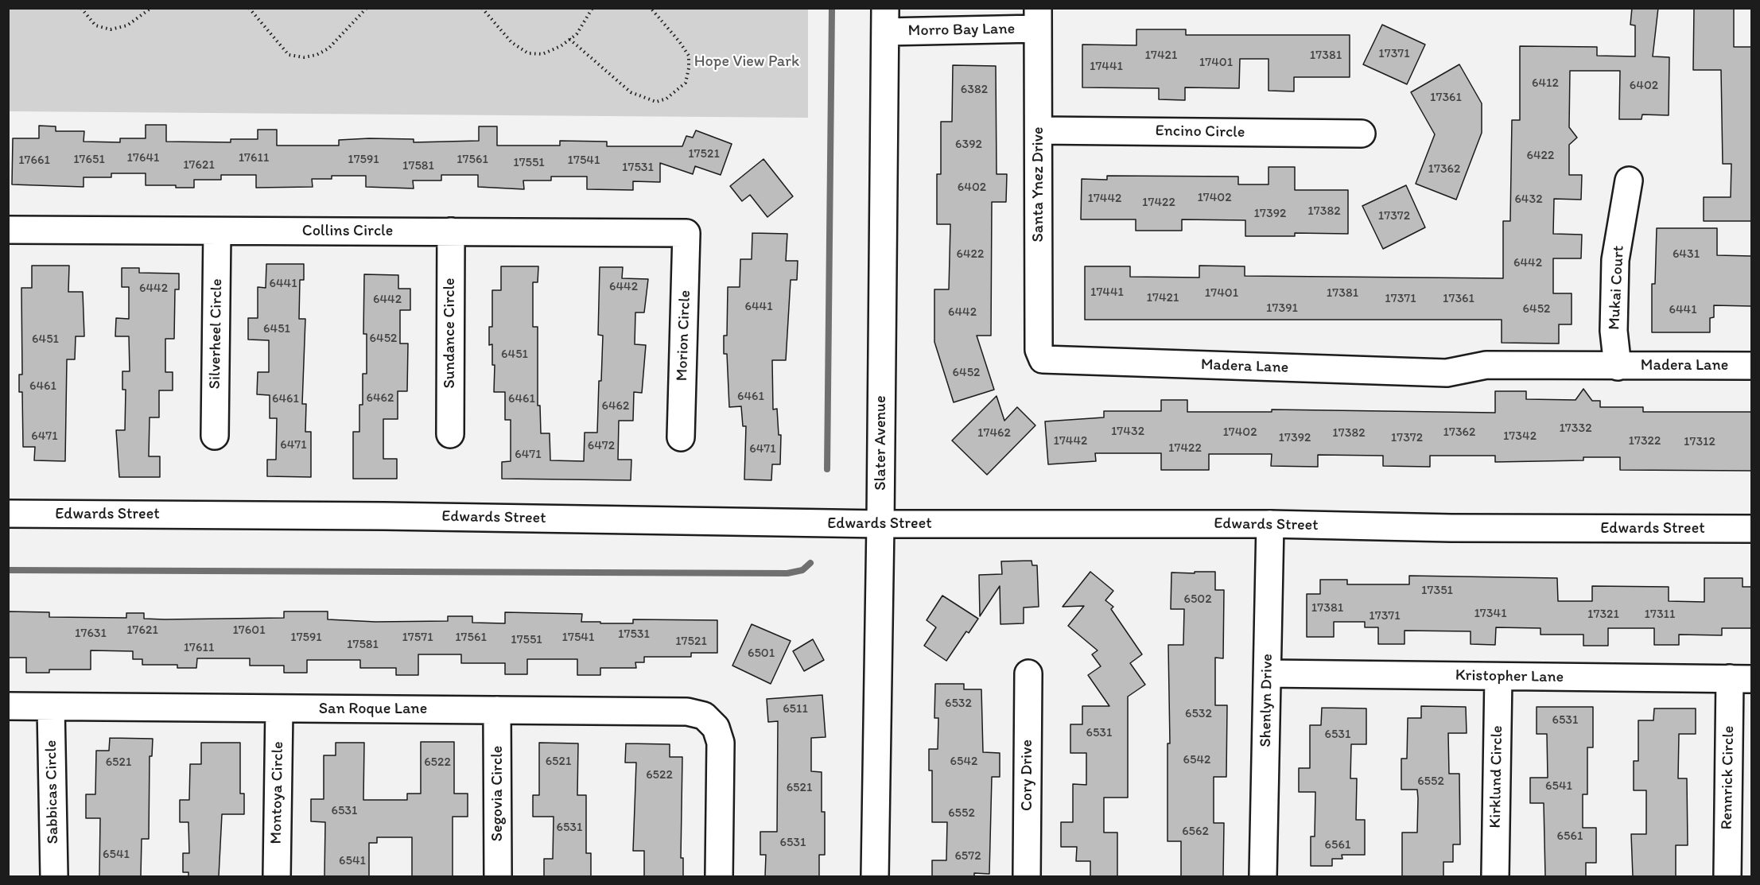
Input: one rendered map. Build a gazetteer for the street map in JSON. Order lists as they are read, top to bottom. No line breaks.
{"streets":{"street":["Morro Bay Lane","Encino Circle","Santa Ynez Drive","Collins Circle","Mukai Court","Sundance Circle","Silverheel Circle","Morion Circle","Madera Lane","Slater Avenue","Edwards Street","Kristopher Lane","Shenlyn Drive","San Roque Lane","Cory Drive","Kirklund Circle","Rennrick Circle","Sabbicas Circle","Montoya Circle","Segovia Circle"]},"crossings":[["Morro Bay Lane","Santa Ynez Drive"],["Morro Bay Lane","Slater Avenue"],["Encino Circle","Santa Ynez Drive"],["Santa Ynez Drive","Madera Lane"],["Collins Circle","Sundance Circle"],["Collins Circle","Silverheel Circle"],["Collins Circle","Morion Circle"],["Mukai Court","Madera Lane"],["Slater Avenue","Edwards Street"],["Edwards Street","Shenlyn Drive"],["Kristopher Lane","Shenlyn Drive"],["Kristopher Lane","Kirklund Circle"],["Kristopher Lane","Rennrick Circle"],["San Roque Lane","Sabbicas Circle"],["San Roque Lane","Montoya Circle"],["San Roque Lane","Segovia Circle"]],"parks":["Hope View Park"],"house_numbers":["17371","17421","17381","17401","17441","6412","6402","6382","17361","6392","17521","6422","17641","17611","17651","17591","17561","17661","17541","17551","17621","17581","17531","17362","6402","17402","17442","6432","17422","17382","17392","17372","6422","6431","6442","6441","6442","6442","17441","17401","17381","17421","17371","17361","6442","6441","17391","6452","6441","6442","6451","6452","6451","6451","6452","6461","6461","6462","6461","6461","6462","17332","17432","17402","17362","17462","17382","6471","17342","17392","17372","17442","17322","17312","6471","6472","17422","6471","6471","17351","6502","17381","17341","17321","17311","17371","17621","17601","17631","17531","17591","17571","17561","17541","17551","17521","17581","17611","6501","6532","6511","6532","6531","6531","6531","6542","6521","6542","6521","6522","6522","6552","6541","6521","6531","6552","6531","6562","6561","6531","6561","6541","6572","6541"]}
